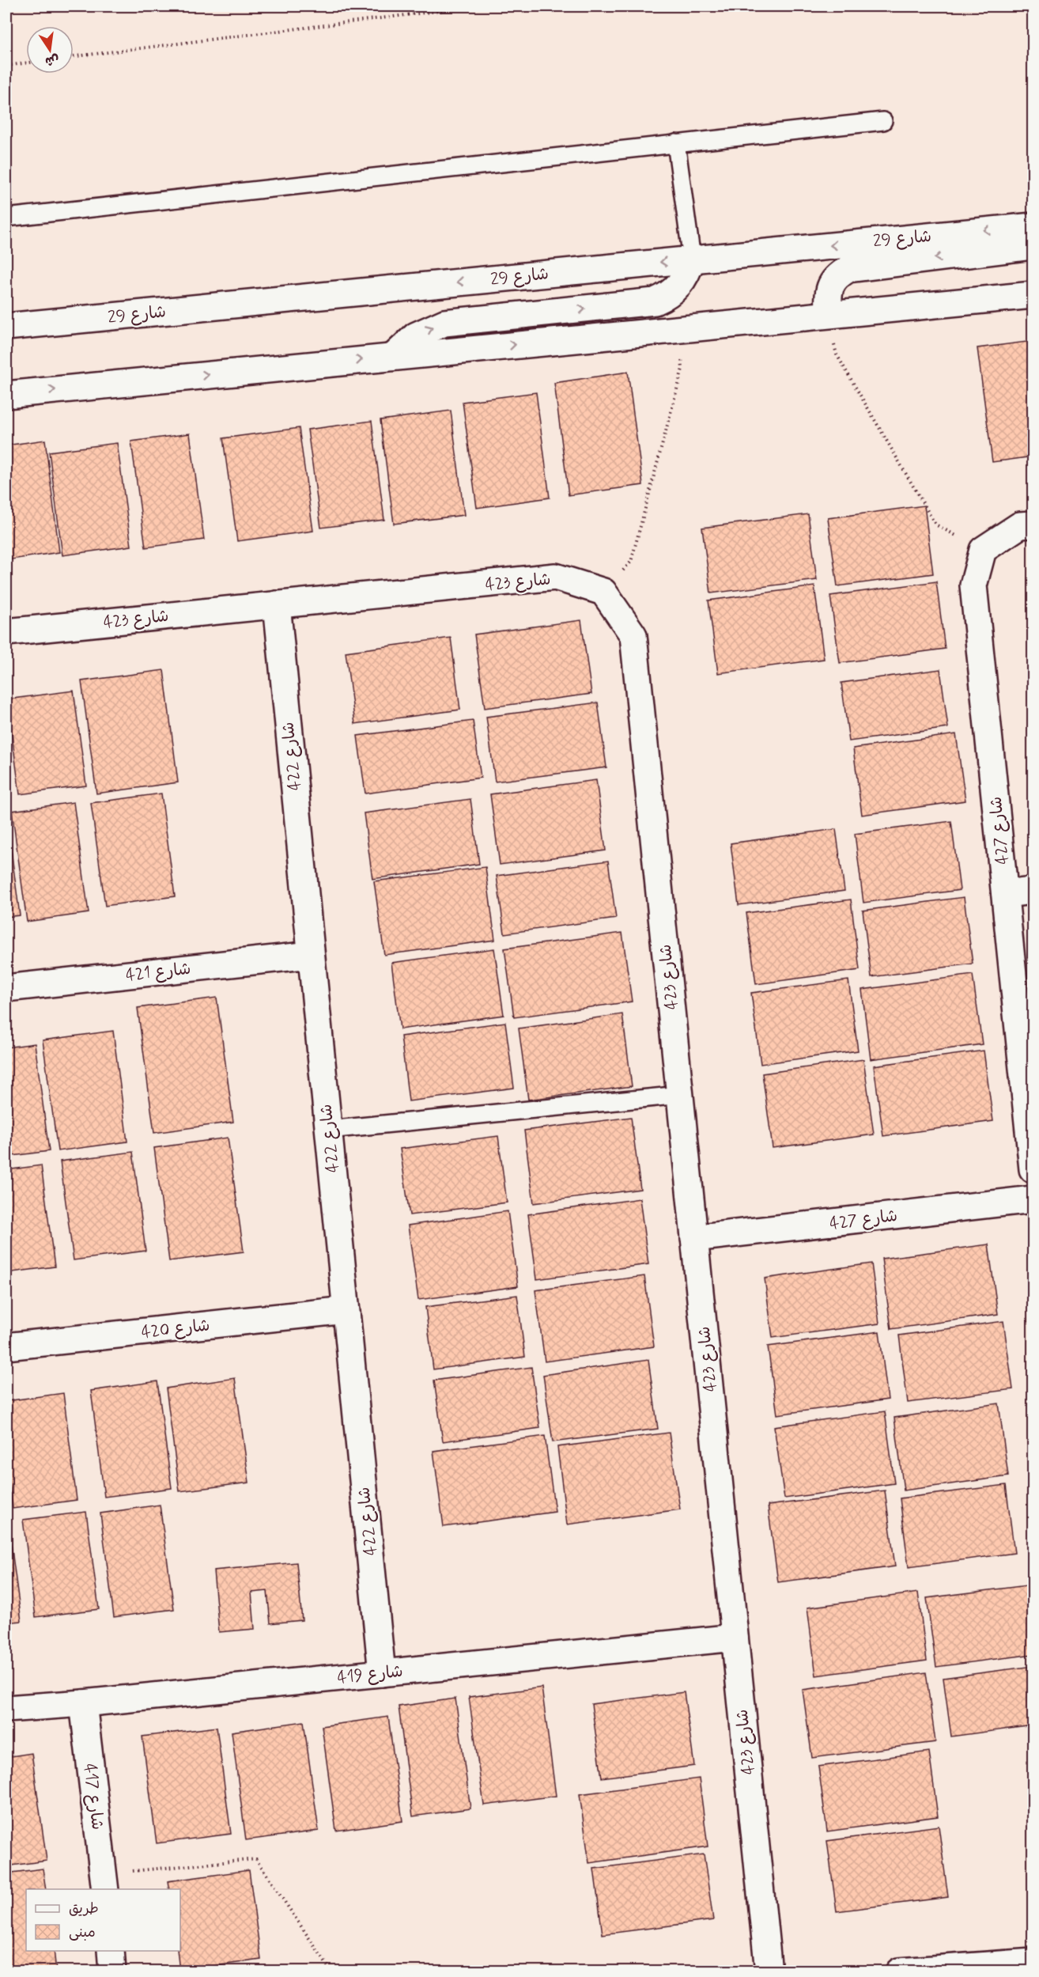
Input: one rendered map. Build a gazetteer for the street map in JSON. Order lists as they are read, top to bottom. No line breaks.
{"streets":{"street":["شارع 29","شارع 423","شارع 422","شارع 427","شارع 421","شارع 420","شارع 419","شارع 417"]},"crossings":[["شارع 423","شارع 422"],["شارع 423","شارع 427"],["شارع 423","شارع 419"],["شارع 422","شارع 421"],["شارع 422","شارع 420"],["شارع 422","شارع 419"],["شارع 419","شارع 417"]],"legend":["طريق","مبنى"],"north":"bottom"}
